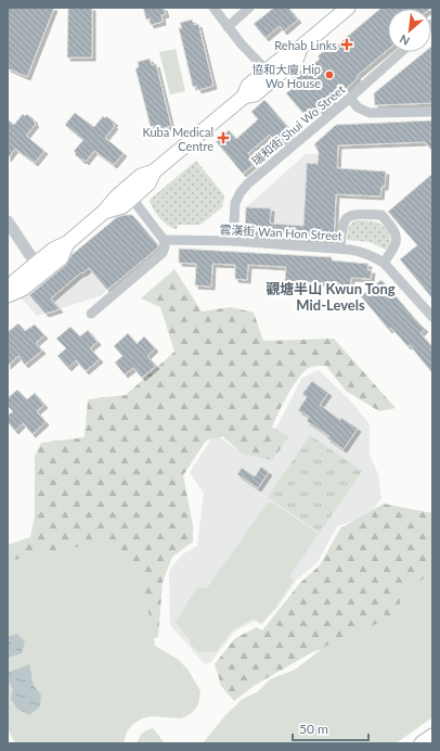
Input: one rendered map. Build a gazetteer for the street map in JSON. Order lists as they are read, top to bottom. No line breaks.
{"streets":{"street":["瑞和街 Shui Wo Street","雲漢街 Wan Hon Street"]},"crossings":[["瑞和街 Shui Wo Street","雲漢街 Wan Hon Street"]],"districts":["觀塘半山 Kwun Tong Mid-Levels"],"places":{"health":["Rehab Links","Kuba Medical Centre"],"other":["協和大廈 Hip Wo House"]},"scale_bar":"50 m","north":"bottom left"}
